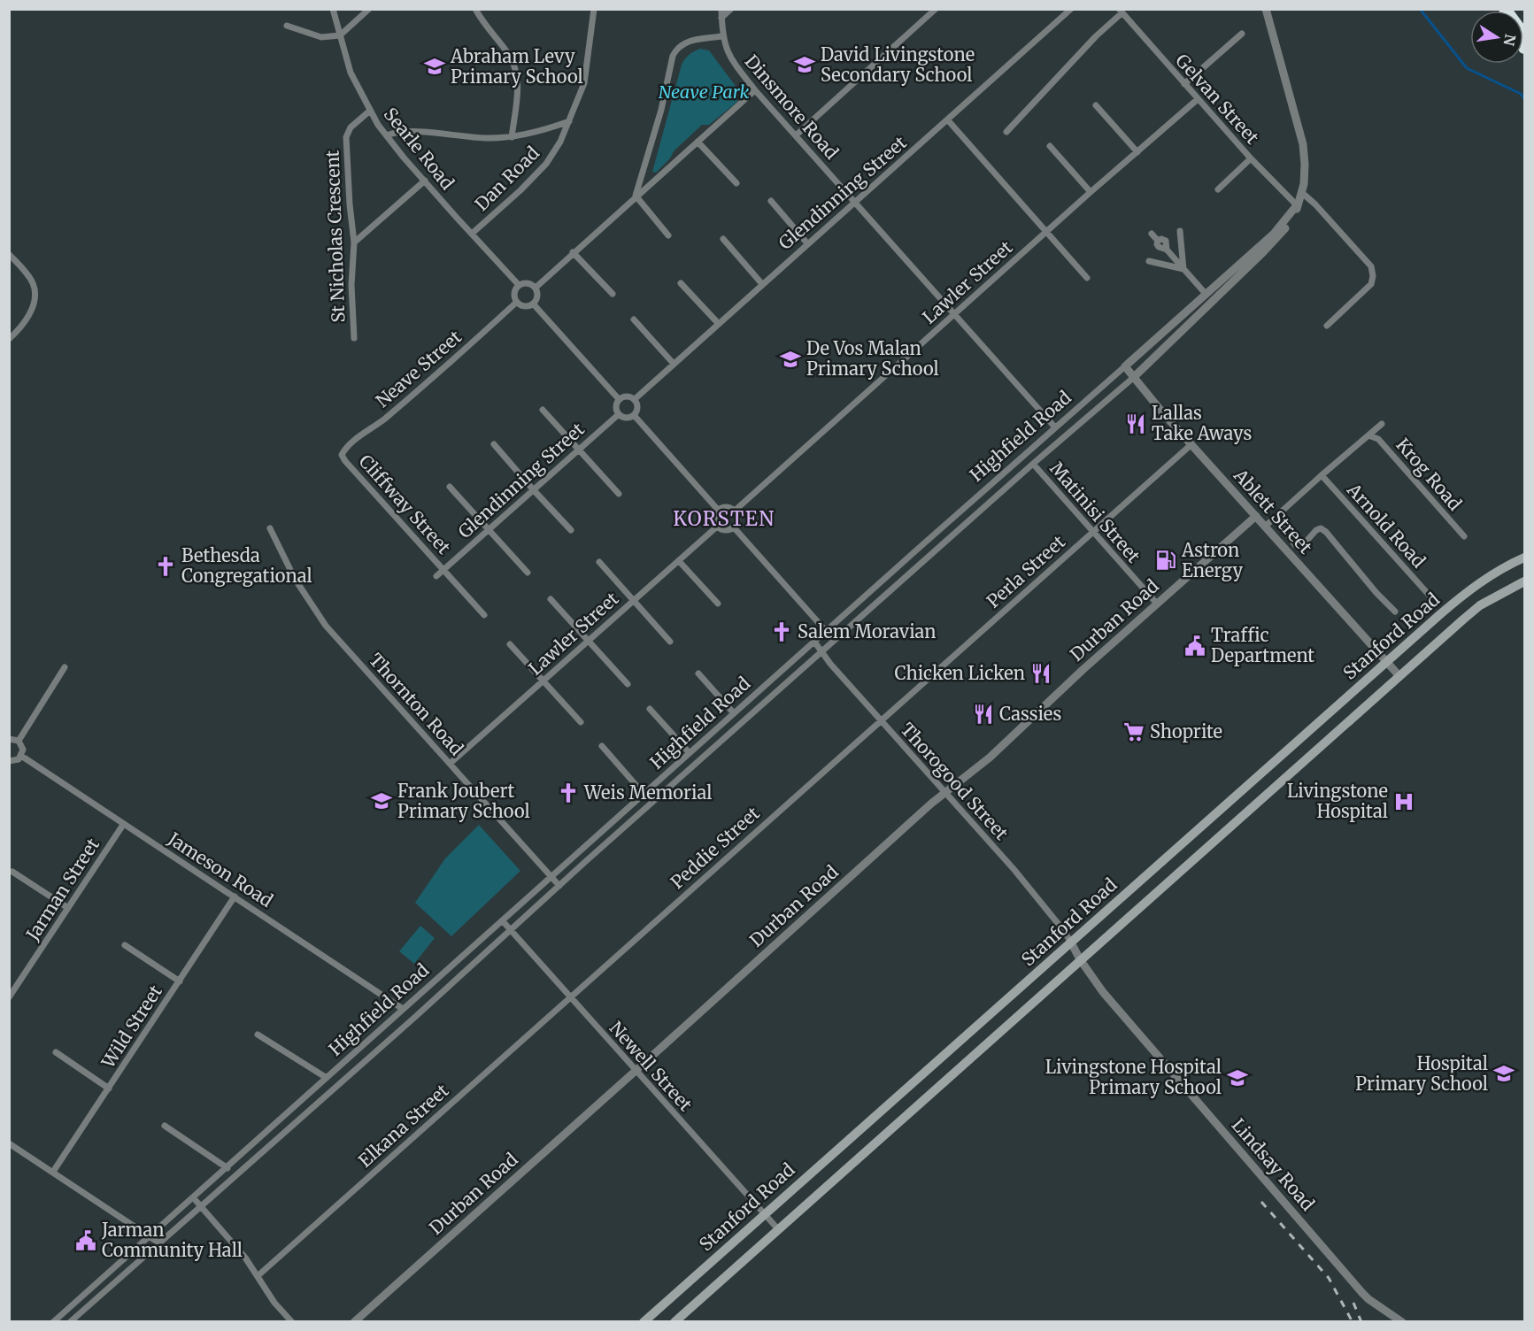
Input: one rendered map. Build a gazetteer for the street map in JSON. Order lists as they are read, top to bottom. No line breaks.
{"streets":{"main road":["Stanford Road"],"street":["Gelvan Street","Dinsmore Road","Searle Road","Dan Road","Glendinning Street","St Nicholas Crescent","Lawler Street","Neave Street","Highfield Road","Krog Road","Cliffway Street","Ablett Street","Matinisi Street","Arnold Road","Perla Street","Durban Road","Thornton Road","Thorogood Street","Peddie Street","Jameson Road","Jarman Street","Wild Street","Newell Street","Elkana Street","Lindsay Road"]},"crossings":[["Gelvan Street","Lawler Street"],["Gelvan Street","Highfield Road"],["Dinsmore Road","Glendinning Street"],["Dinsmore Road","Lawler Street"],["Dinsmore Road","Highfield Road"],["Searle Road","Dan Road"],["Searle Road","St Nicholas Crescent"],["Searle Road","Neave Street"],["Glendinning Street","Cliffway Street"],["Lawler Street","Thornton Road"],["Neave Street","Cliffway Street"],["Highfield Road","Ablett Street"],["Highfield Road","Matinisi Street"],["Highfield Road","Thornton Road"],["Highfield Road","Thorogood Street"],["Highfield Road","Jameson Road"],["Highfield Road","Newell Street"],["Ablett Street","Perla Street"],["Ablett Street","Durban Road"],["Ablett Street","Stanford Road"],["Matinisi Street","Perla Street"],["Matinisi Street","Durban Road"],["Perla Street","Thorogood Street"],["Perla Street","Peddie Street"],["Durban Road","Thorogood Street"],["Durban Road","Newell Street"],["Stanford Road","Thorogood Street"],["Stanford Road","Newell Street"],["Stanford Road","Lindsay Road"],["Thorogood Street","Peddie Street"],["Thorogood Street","Lindsay Road"],["Peddie Street","Newell Street"],["Peddie Street","Elkana Street"],["Jameson Road","Jarman Street"],["Jameson Road","Wild Street"],["Newell Street","Elkana Street"]],"districts":["KORSTEN"],"parks":["Neave Park"],"places":{"school or university":["David Livingstone Secondary School","Abraham Levy Primary School","De Vos Malan Primary School","Frank Joubert Primary School","Hospital Primary School","Livingstone Hospital Primary School"],"restaurant":["Lallas Take Aways","Chicken Licken","Cassies"],"fuel station":["Astron Energy"],"church":["Bethesda Congregational","Salem Moravian","Weis Memorial"],"public building":["Traffic Department","Jarman Community Hall"],"supermarket":["Shoprite"],"hospital":["Livingstone Hospital"]},"north":"right"}
